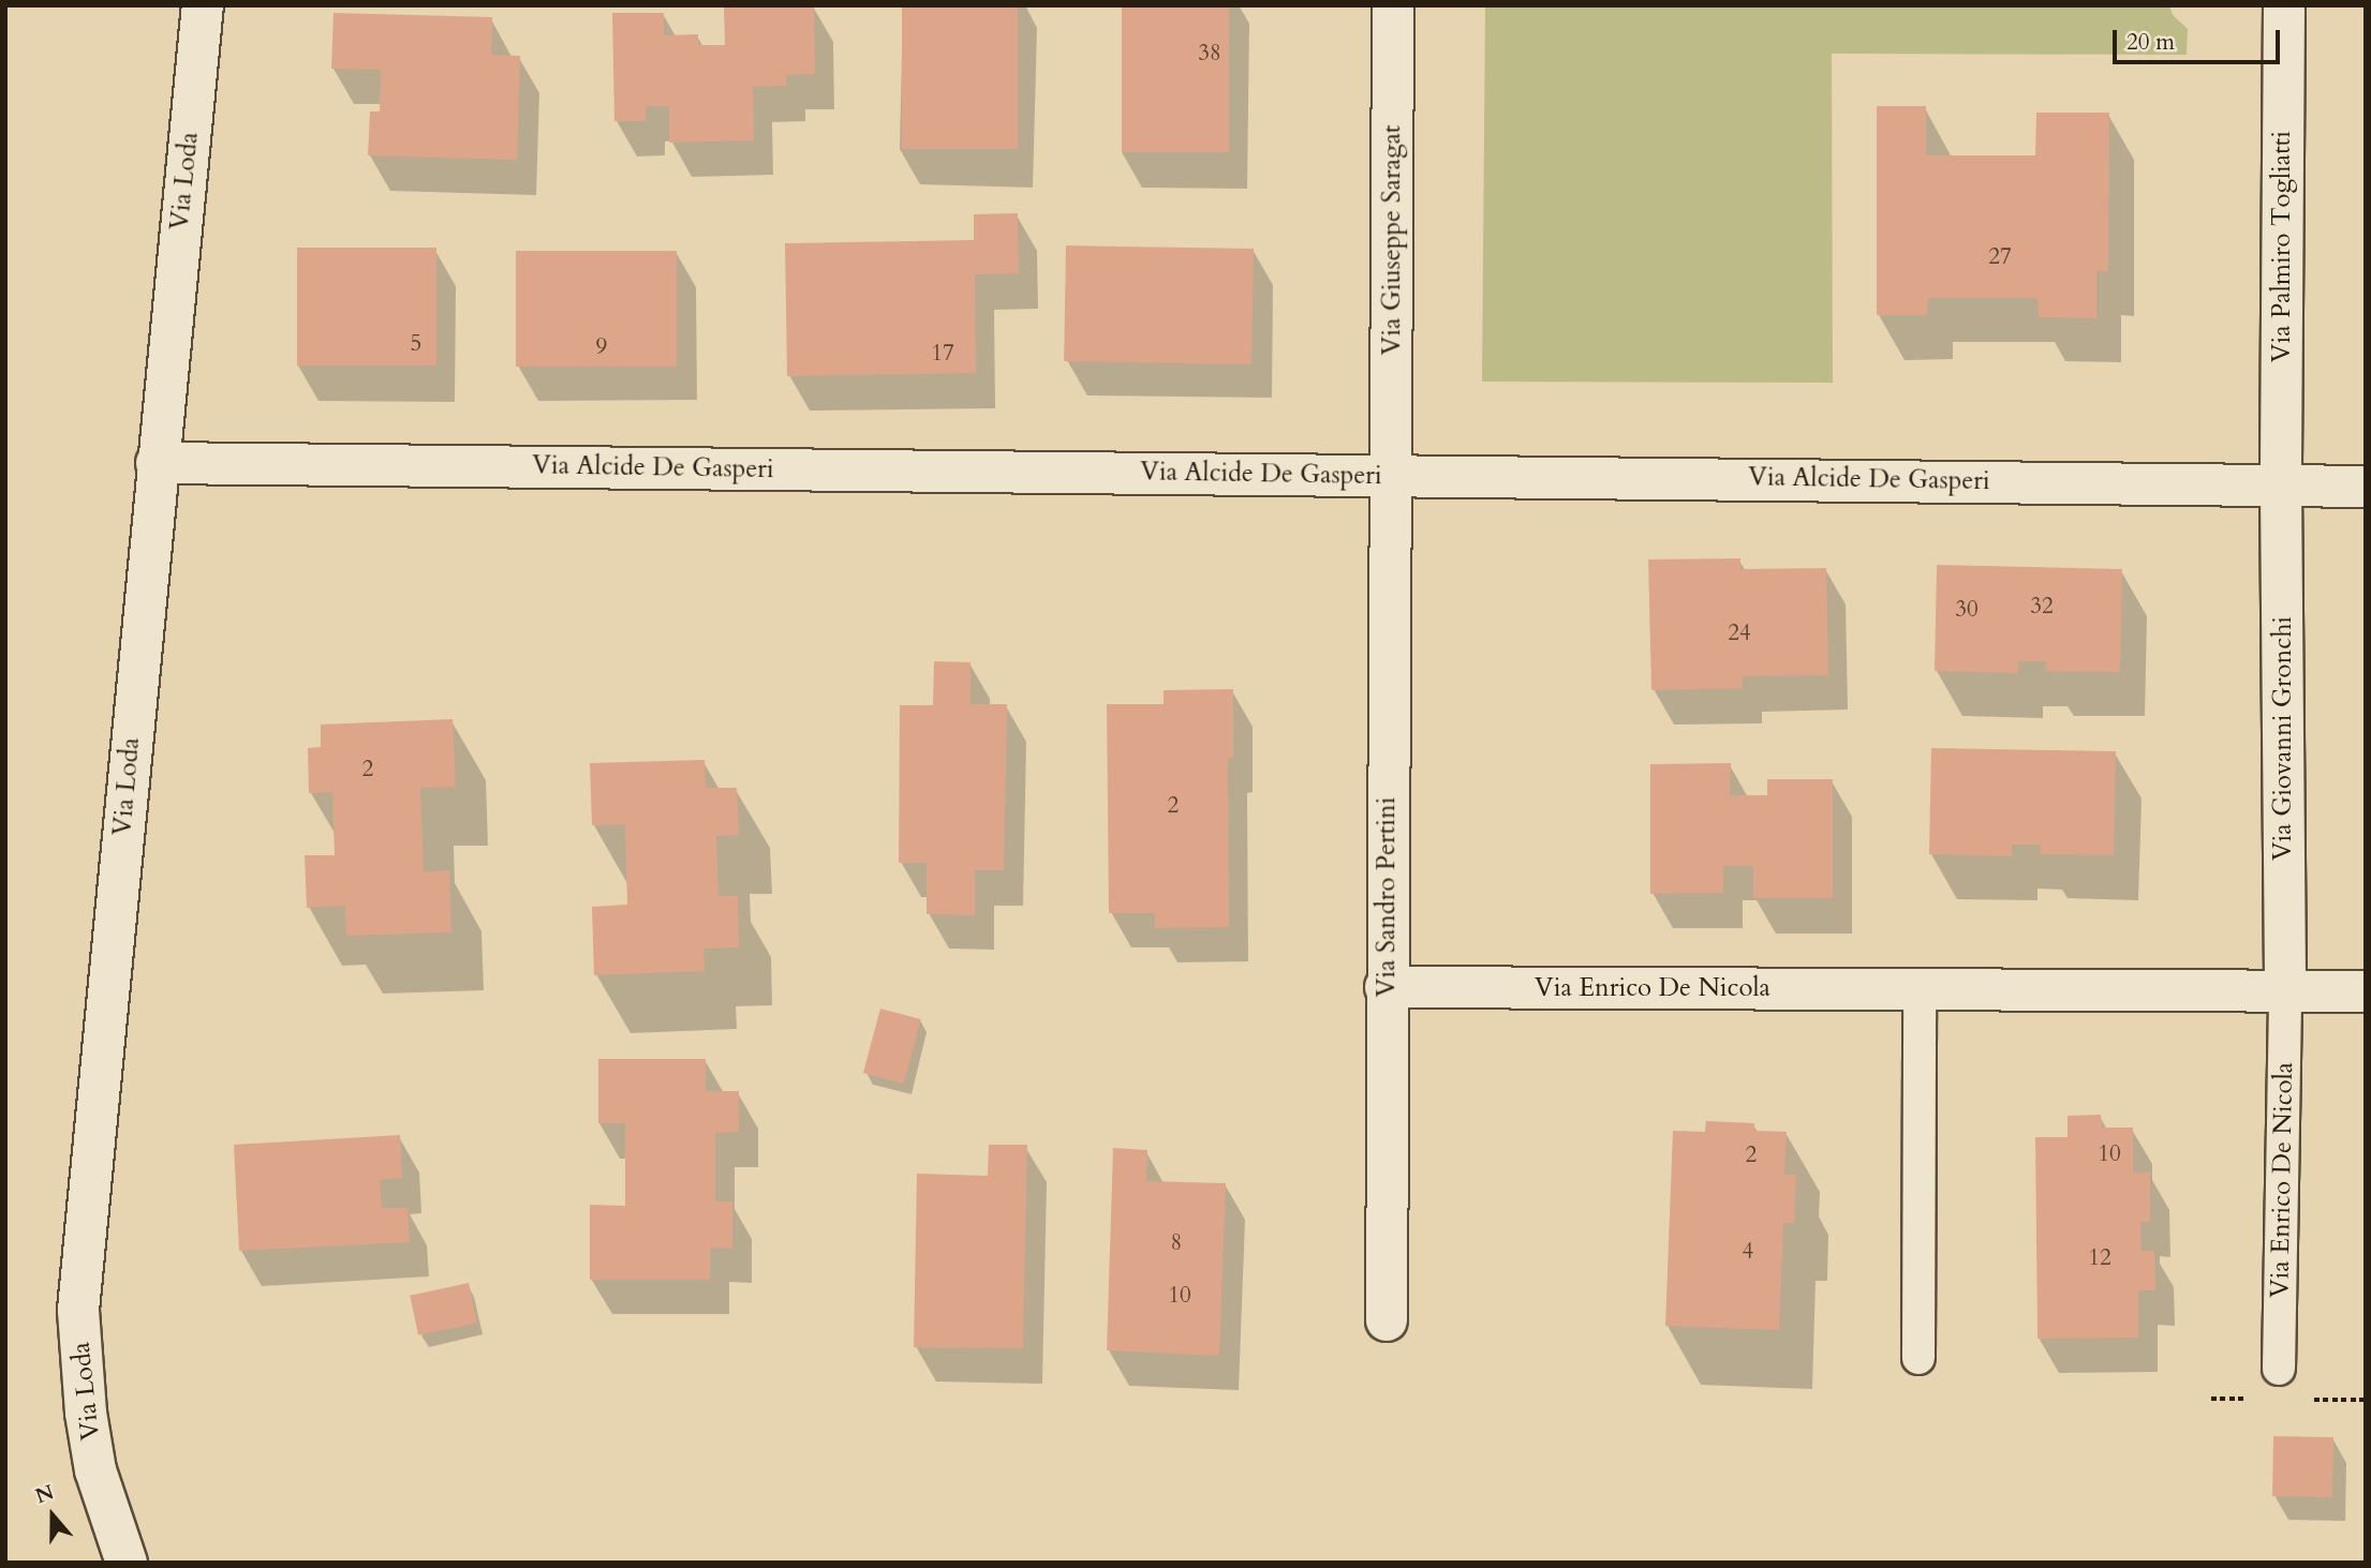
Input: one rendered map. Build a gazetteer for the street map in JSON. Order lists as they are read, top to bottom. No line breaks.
{"streets":{"street":["Via Loda","Via Giuseppe Saragat","Via Palmiro Togliatti","Via Alcide De Gasperi","Via Giovanni Gronchi","Via Sandro Pertini","Via Enrico De Nicola"]},"crossings":[["Via Loda","Via Alcide De Gasperi"],["Via Giuseppe Saragat","Via Alcide De Gasperi"],["Via Giuseppe Saragat","Via Sandro Pertini"],["Via Palmiro Togliatti","Via Alcide De Gasperi"],["Via Palmiro Togliatti","Via Giovanni Gronchi"],["Via Alcide De Gasperi","Via Giovanni Gronchi"],["Via Alcide De Gasperi","Via Sandro Pertini"],["Via Giovanni Gronchi","Via Enrico De Nicola"],["Via Sandro Pertini","Via Enrico De Nicola"]],"house_numbers":["38","27","5","9","17","32","30","24","2","2","10","2","8","4","12","10"],"scale_bar":"20 m","north":"top"}
